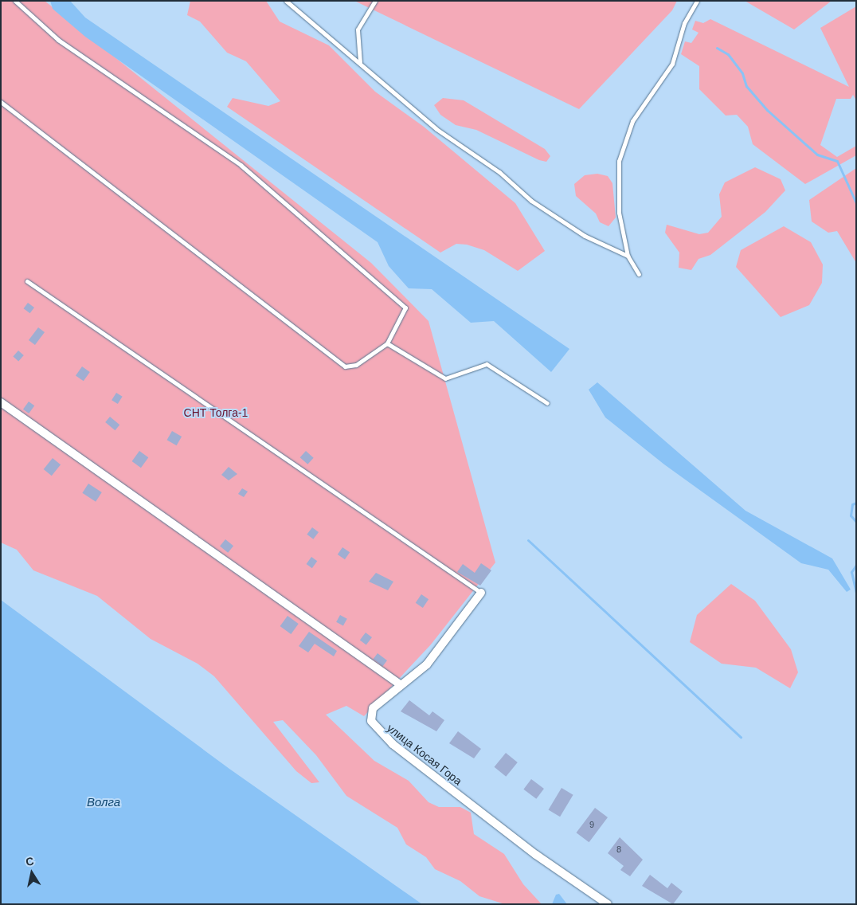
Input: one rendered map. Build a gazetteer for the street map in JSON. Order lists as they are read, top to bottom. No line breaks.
{"streets":{"street":["улица Косая Гора"]},"water":["Волга"],"parks":["СНТ Толга-1"],"house_numbers":["9","8"],"north":"top"}
